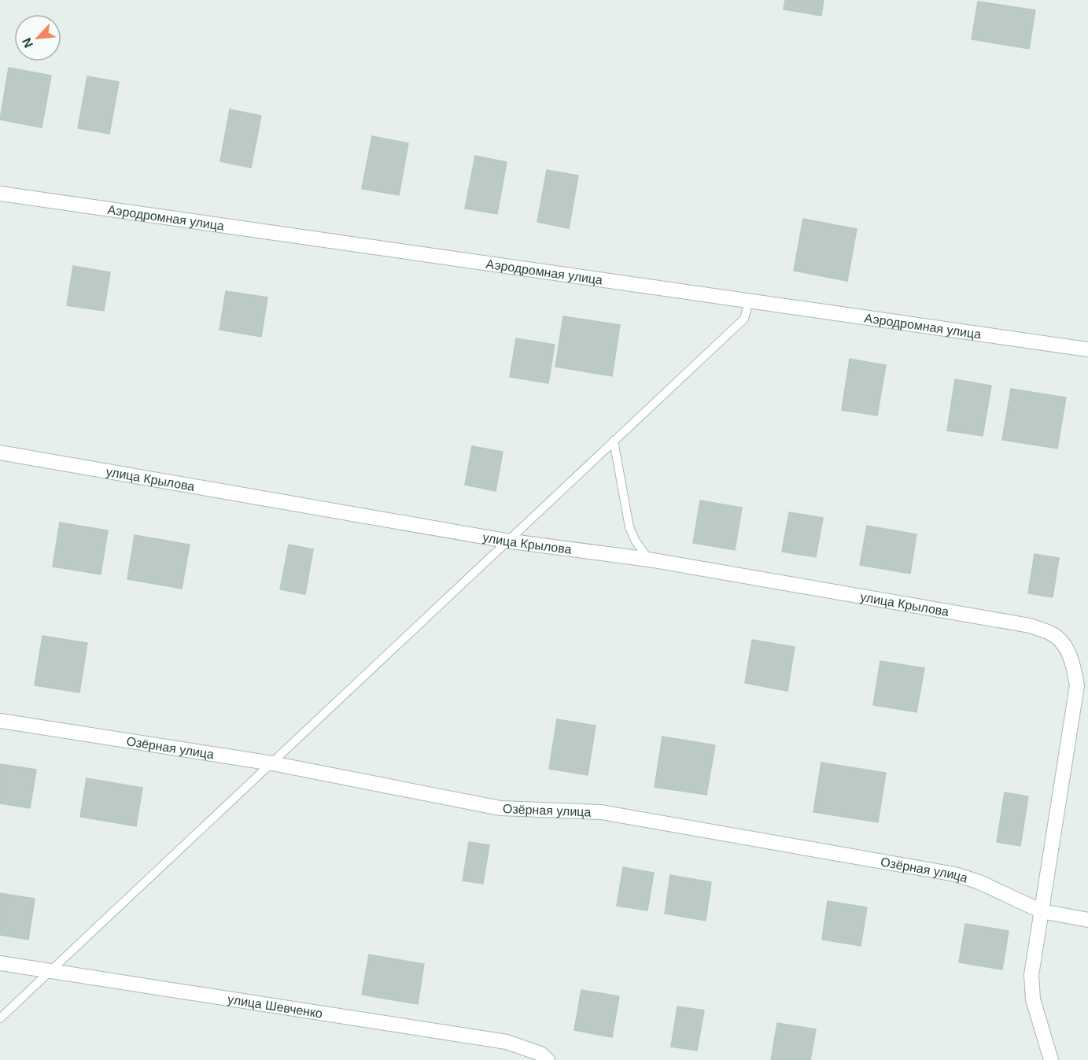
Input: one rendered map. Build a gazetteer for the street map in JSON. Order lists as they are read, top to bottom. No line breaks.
{"streets":{"street":["Аэродромная улица","улица Крылова","Озёрная улица","улица Шевченко"]},"crossings":[["улица Крылова","Озёрная улица"]],"north":"bottom left"}
